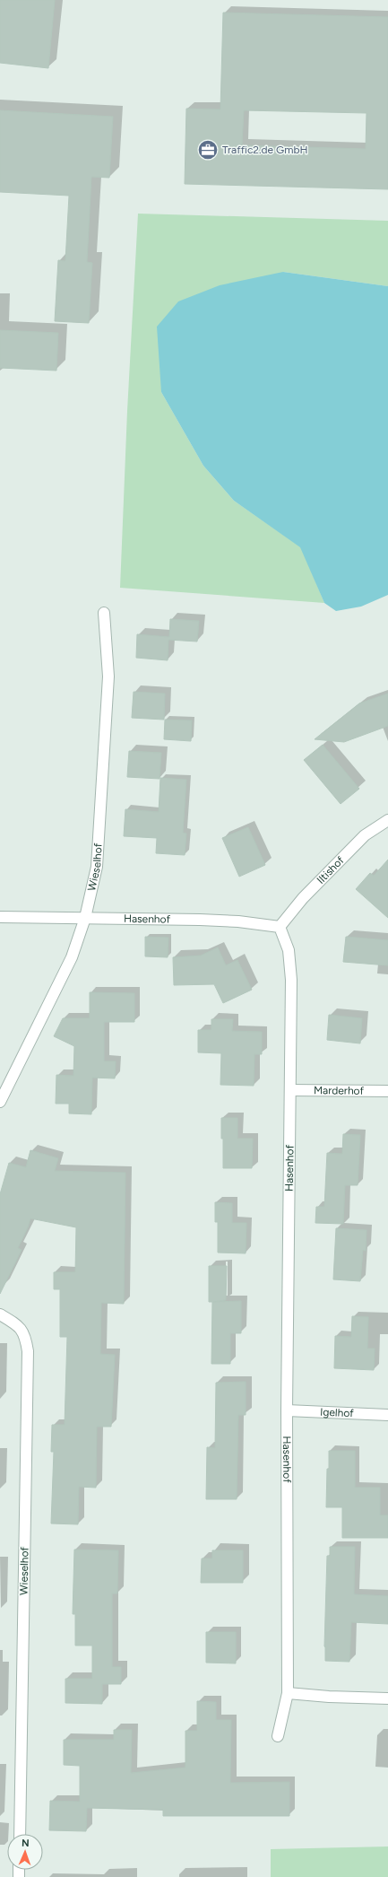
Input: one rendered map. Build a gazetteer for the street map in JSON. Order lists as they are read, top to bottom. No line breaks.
{"streets":{"street":["Wieselhof","Iltishof","Hasenhof","Marderhof","Igelhof"]},"crossings":[["Wieselhof","Hasenhof"],["Iltishof","Hasenhof"],["Hasenhof","Marderhof"],["Hasenhof","Igelhof"]],"places":{"office":["Traffic2.de GmbH"]},"north":"top"}
